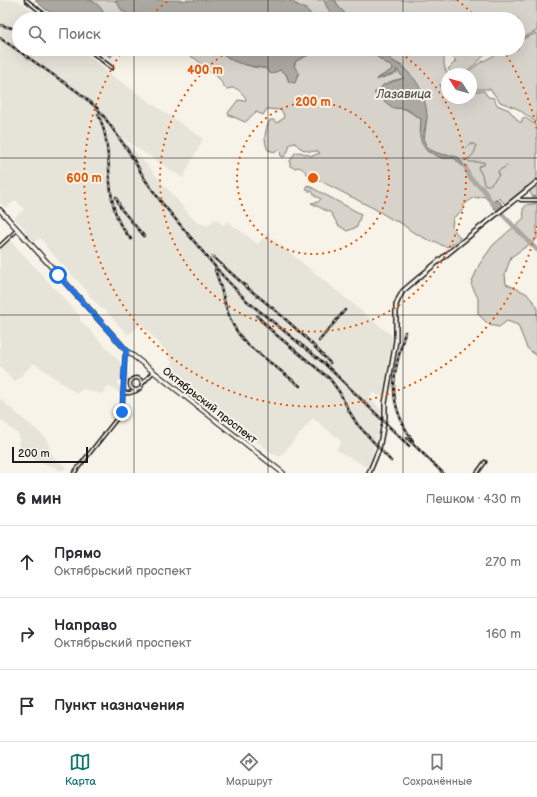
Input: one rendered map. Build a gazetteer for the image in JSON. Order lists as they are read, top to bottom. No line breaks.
{"streets":{"main road":["Октябрьский проспект"]},"water":["Лазавица"],"scale_bar":"200 m","north":"top left","page":{"search":"Поиск","scale":"200 m","heading":["6 мин","Пешком · 430 m"],"list":[["Прямо","Октябрьский проспект","270 m"],["Направо","Октябрьский проспект","160 m"],"Пункт назначения"],"nav":["Карта","Маршрут","Сохранённые"]},"rings":["400 m","200 m","600 m"]}
